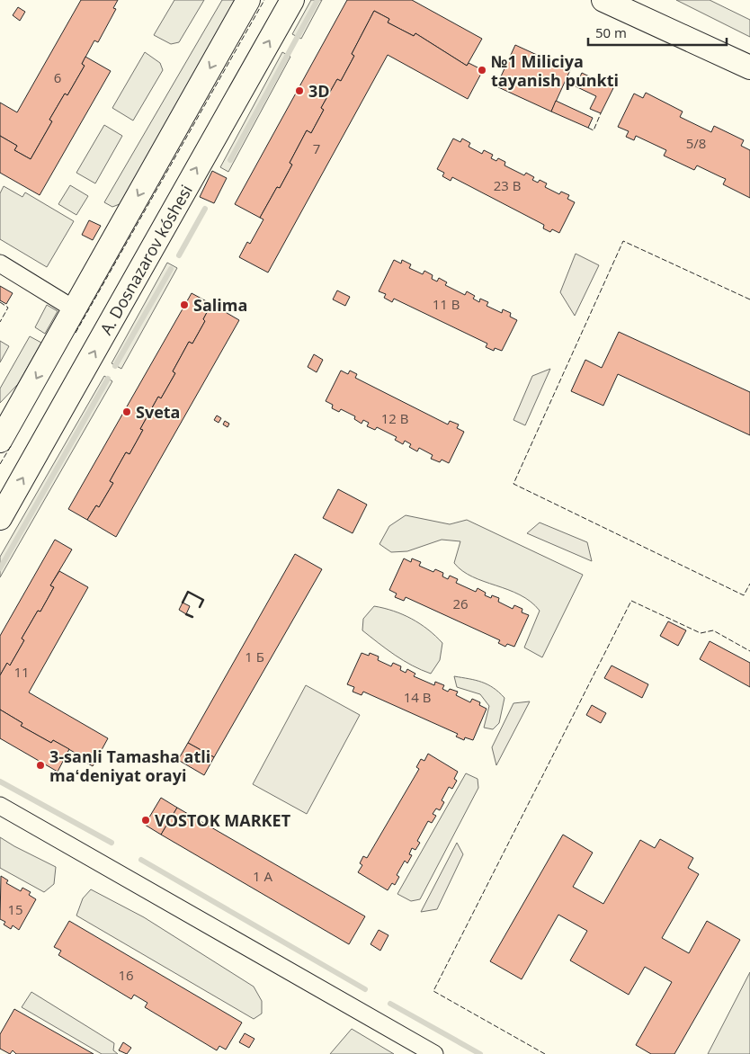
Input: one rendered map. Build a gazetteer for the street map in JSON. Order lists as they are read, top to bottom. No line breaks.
{"streets":{"main road":["A. Dosnazarov kóshesi"]},"places":["№1 Miliciya tayanish punkti","3D","Salima","Sveta","3-sanli Tamasha atli maʻdeniyat orayi","VOSTOK MARKET"],"house_numbers":["6","5/8","7","23 В","11 В","12 В","26","1 Б","11","14 В","1 А","15","16"],"scale_bar":"50 m"}
